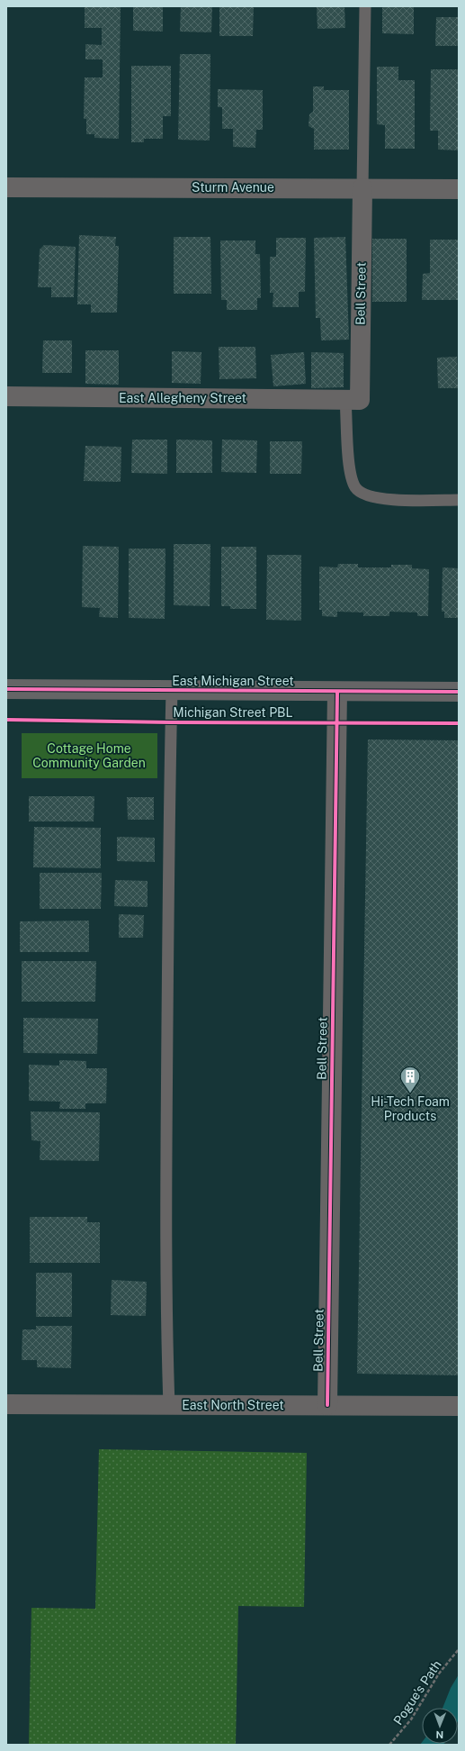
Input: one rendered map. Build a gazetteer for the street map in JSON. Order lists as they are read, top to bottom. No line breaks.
{"streets":{"main road":["East Michigan Street"],"street":["Sturm Avenue","Bell Street","East Allegheny Street","East North Street"],"path":["Pogue's Path"],"cycle path":["Michigan Street PBL"]},"crossings":[["Sturm Avenue","Bell Street"],["Bell Street","East Allegheny Street"],["Bell Street","East Michigan Street"],["Bell Street","East North Street"]],"parks":["Cottage Home Community Garden"],"places":{"building":["Hi-Tech Foam Products"]},"north":"bottom"}
